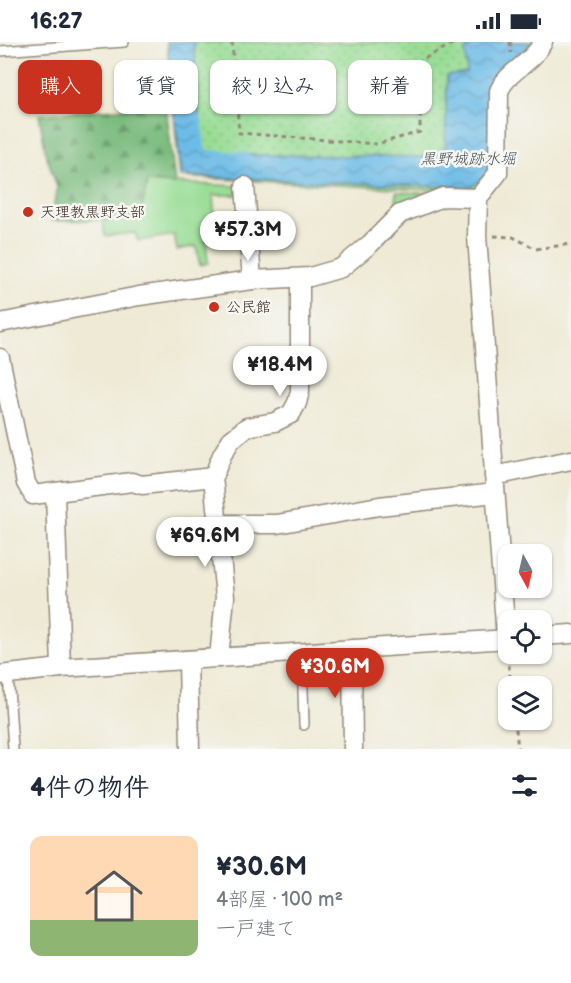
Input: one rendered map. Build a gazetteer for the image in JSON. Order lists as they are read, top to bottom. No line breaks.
{"water":["黒野城跡水堀"],"places":["天理教黒野支部","公民館"],"north":"bottom","page":{"status":"16:27","chip":["購入","賃貸","絞り込み","新着"],"price":["¥57.3M","¥18.4M","¥69.6M","¥30.6M"],"heading":"4件の物件","list":[{"name":"¥30.6M","note":"4部屋 · 100 m² · 一戸建て"}]}}
